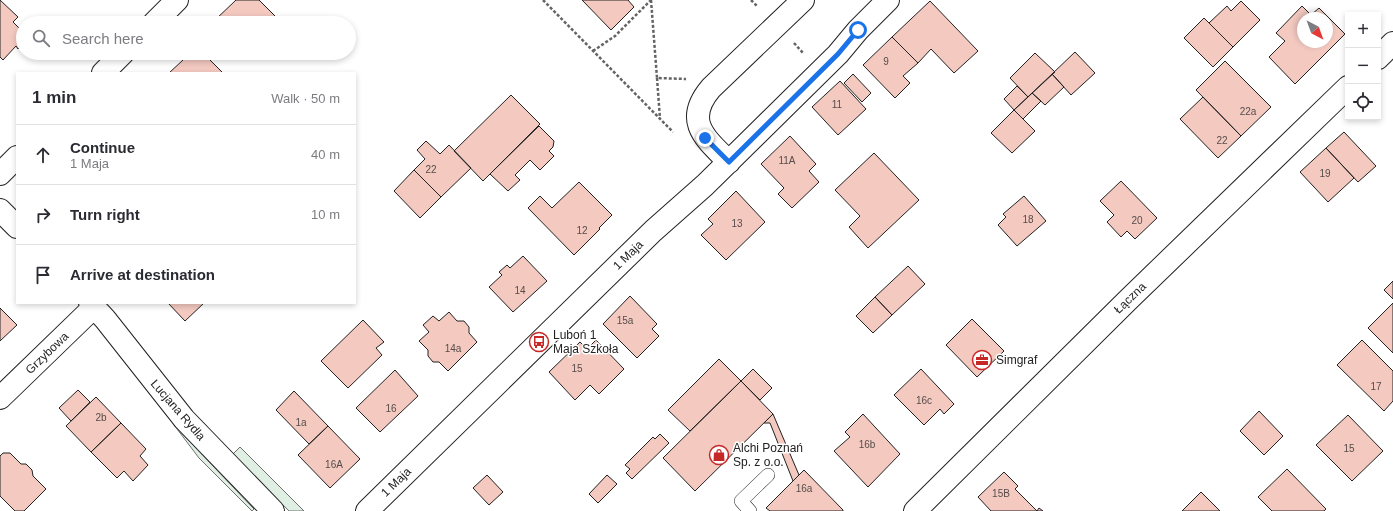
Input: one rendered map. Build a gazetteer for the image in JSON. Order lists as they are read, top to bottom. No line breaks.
{"streets":{"street":["1 Maja","Łączna","Grzybowa","Lucjana Rydla"]},"crossings":[["Grzybowa","Lucjana Rydla"]],"places":{"bus stop":["Luboń 1 Maja Szkoła"],"office":["Simgraf"],"shop":["Alchi Poznań Sp. z o.o."]},"house_numbers":["9","11","22a","22","11A","22","19","18","20","13","12","14","15a","14a","15","17","16c","16","2b","1a","16b","15","16A","16a","15B"],"north":"bottom right","page":{"map_buttons":["+","−"],"search":"Search here","heading":["1 min","Walk · 50 m"],"list":[["Continue","1 Maja","40 m"],["Turn right","10 m"],"Arrive at destination"]}}
